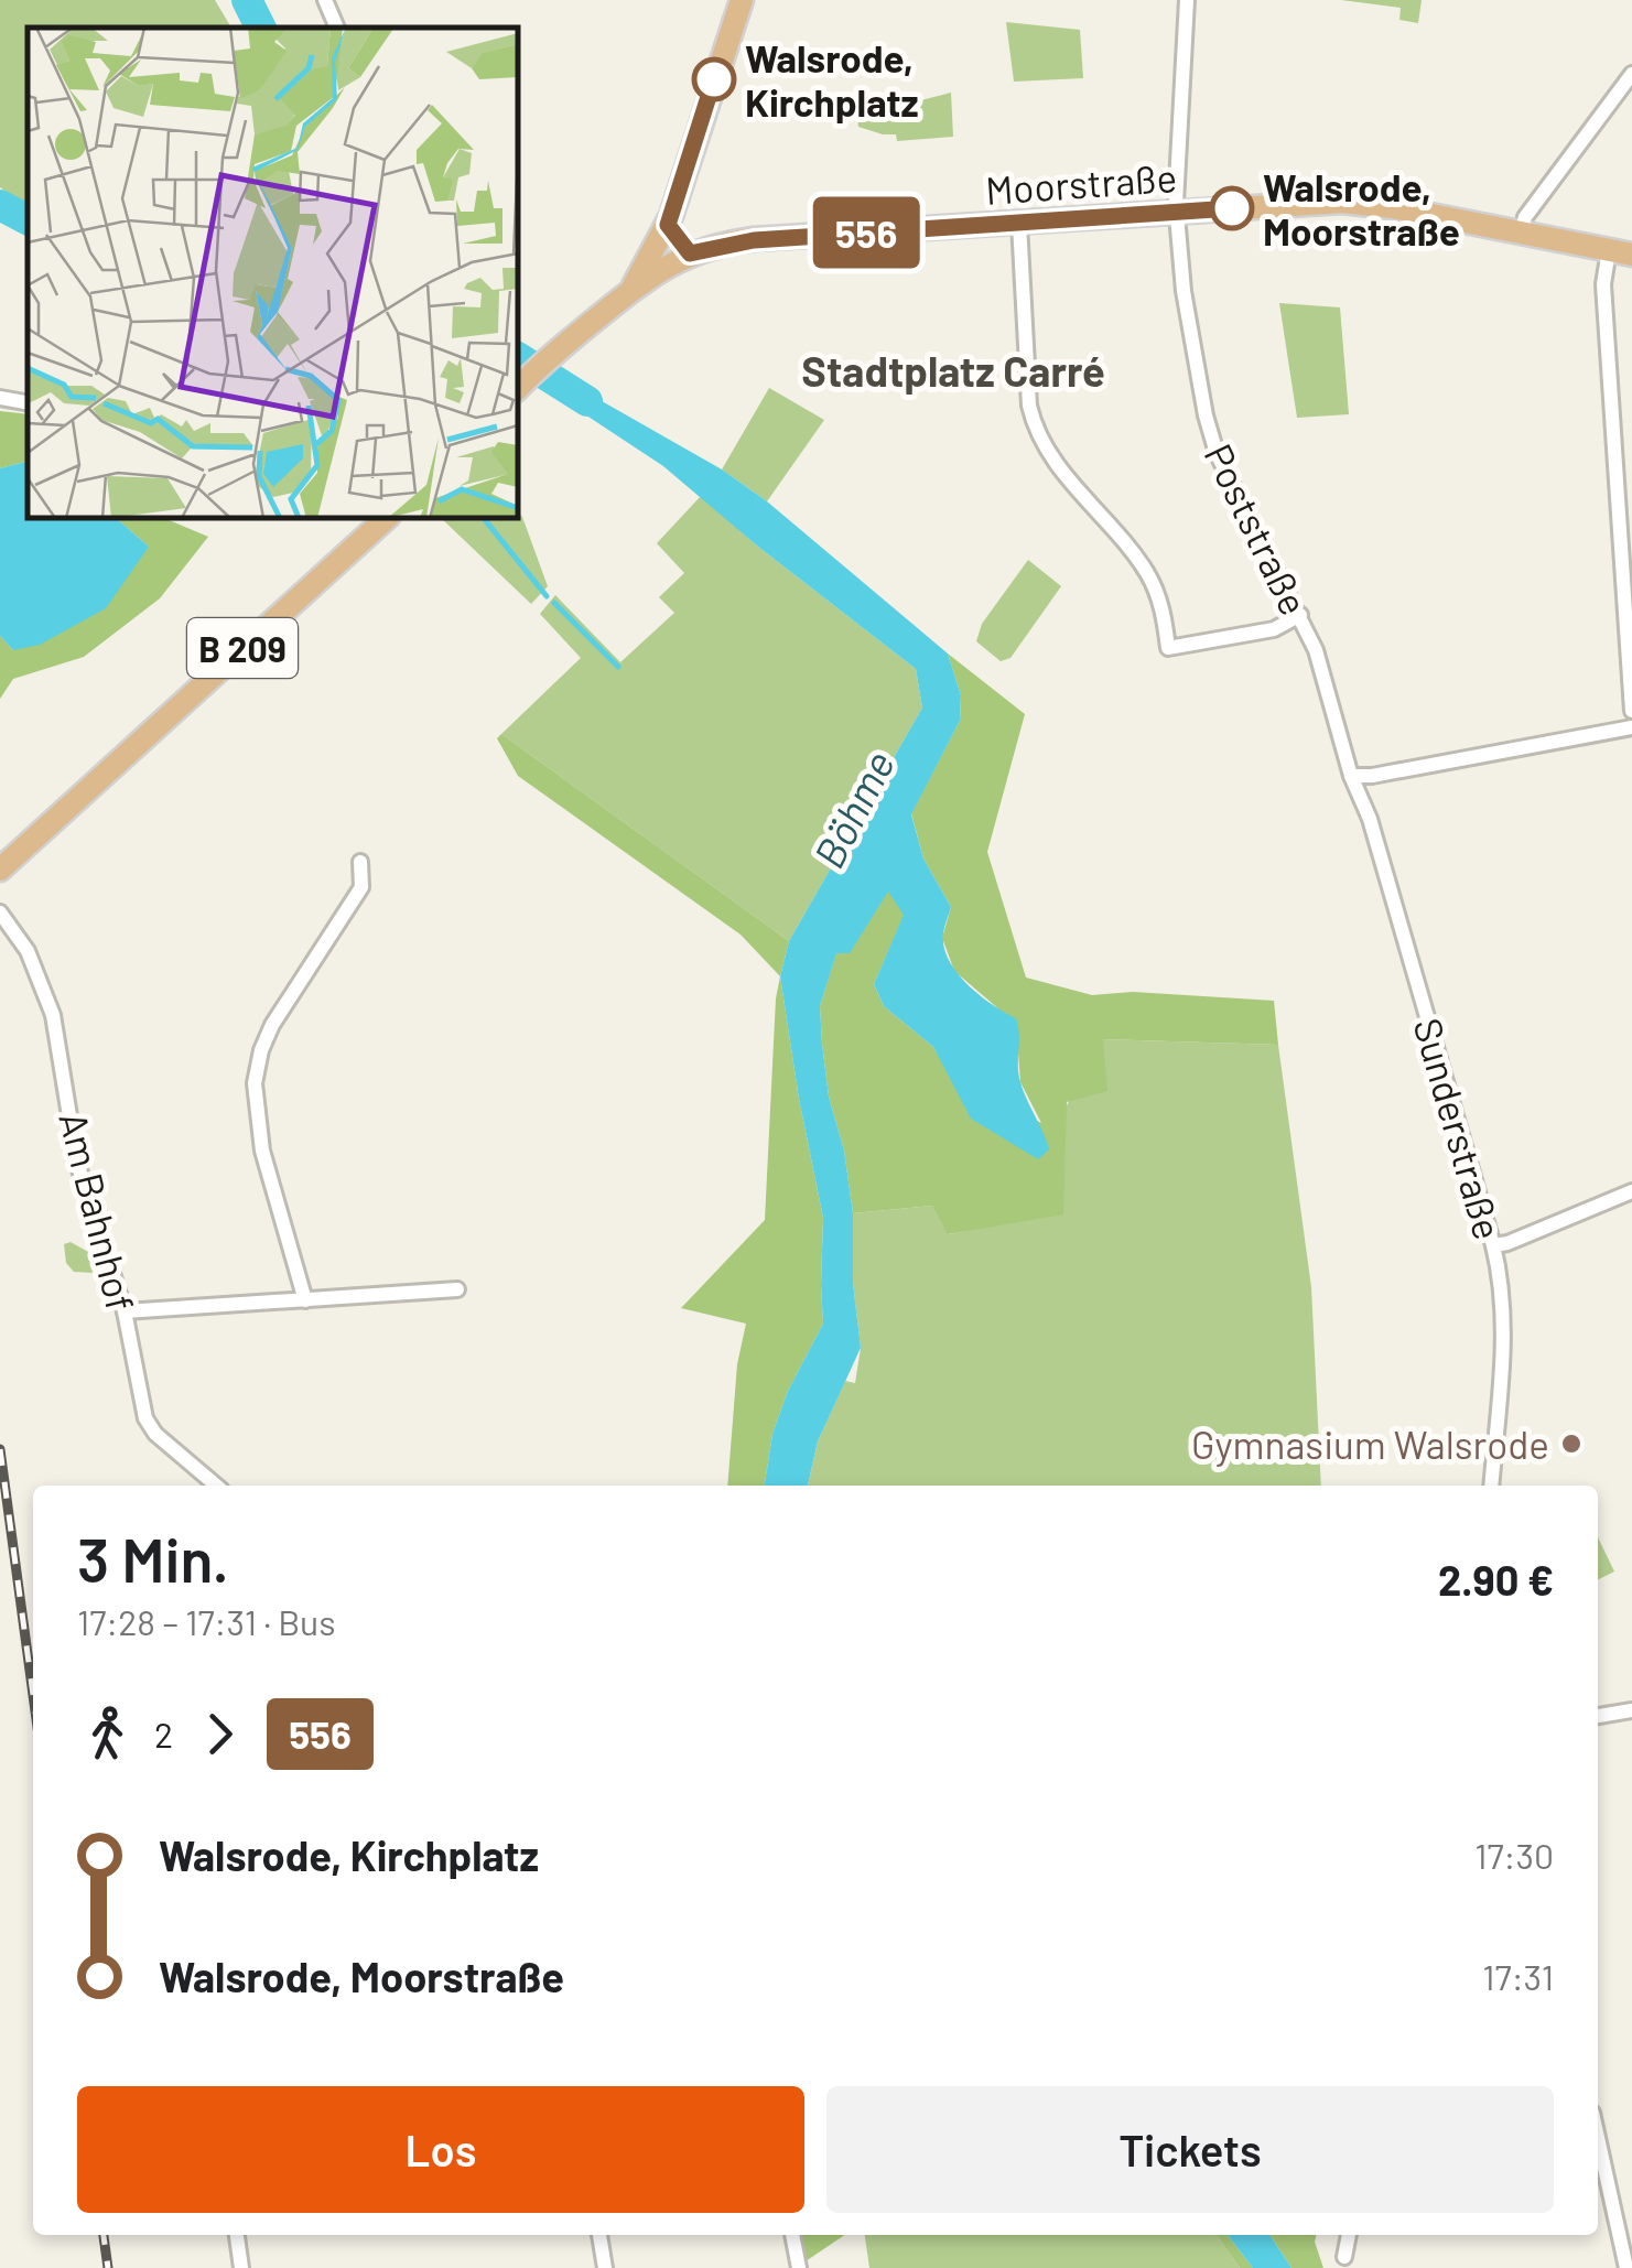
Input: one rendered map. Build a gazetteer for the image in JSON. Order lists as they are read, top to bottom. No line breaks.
{"streets":{"main road":["Moorstraße","B 209"],"street":["Poststraße","Sunderstraße","Am Bahnhof"]},"crossings":[["Moorstraße","Poststraße"],["Poststraße","Sunderstraße"]],"districts":["Stadtplatz Carré"],"water":["Böhme"],"places":["Walsrode, Kirchplatz","Walsrode, Moorstraße","Gymnasium Walsrode"],"lines":["bus line 556"],"page":{"on_map":"556","heading":["3 Min.","17:28 – 17:31 · Bus","2.90 €"],"legs":["2","556"],"list":[{"name":"Walsrode, Kirchplatz","value":"17:30"},{"name":"Walsrode, Moorstraße","value":"17:31"}],"buttons":["Los","Tickets"]}}
